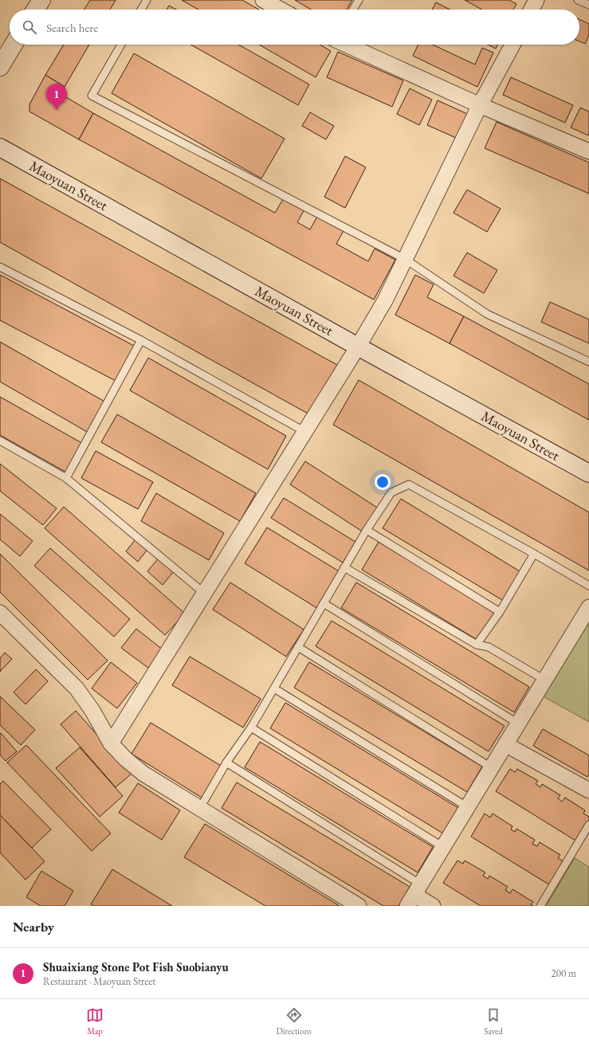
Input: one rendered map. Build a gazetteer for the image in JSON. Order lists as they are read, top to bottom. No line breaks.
{"streets":{"main road":["Maoyuan Street"]},"page":{"search":"Search here","pins":"1","heading":"Nearby","list":[{"mark":"1","name":"Shuaixiang Stone Pot Fish Suobianyu","note":"Restaurant · Maoyuan Street","value":"200 m"}],"nav":["Map","Directions","Saved"]}}
